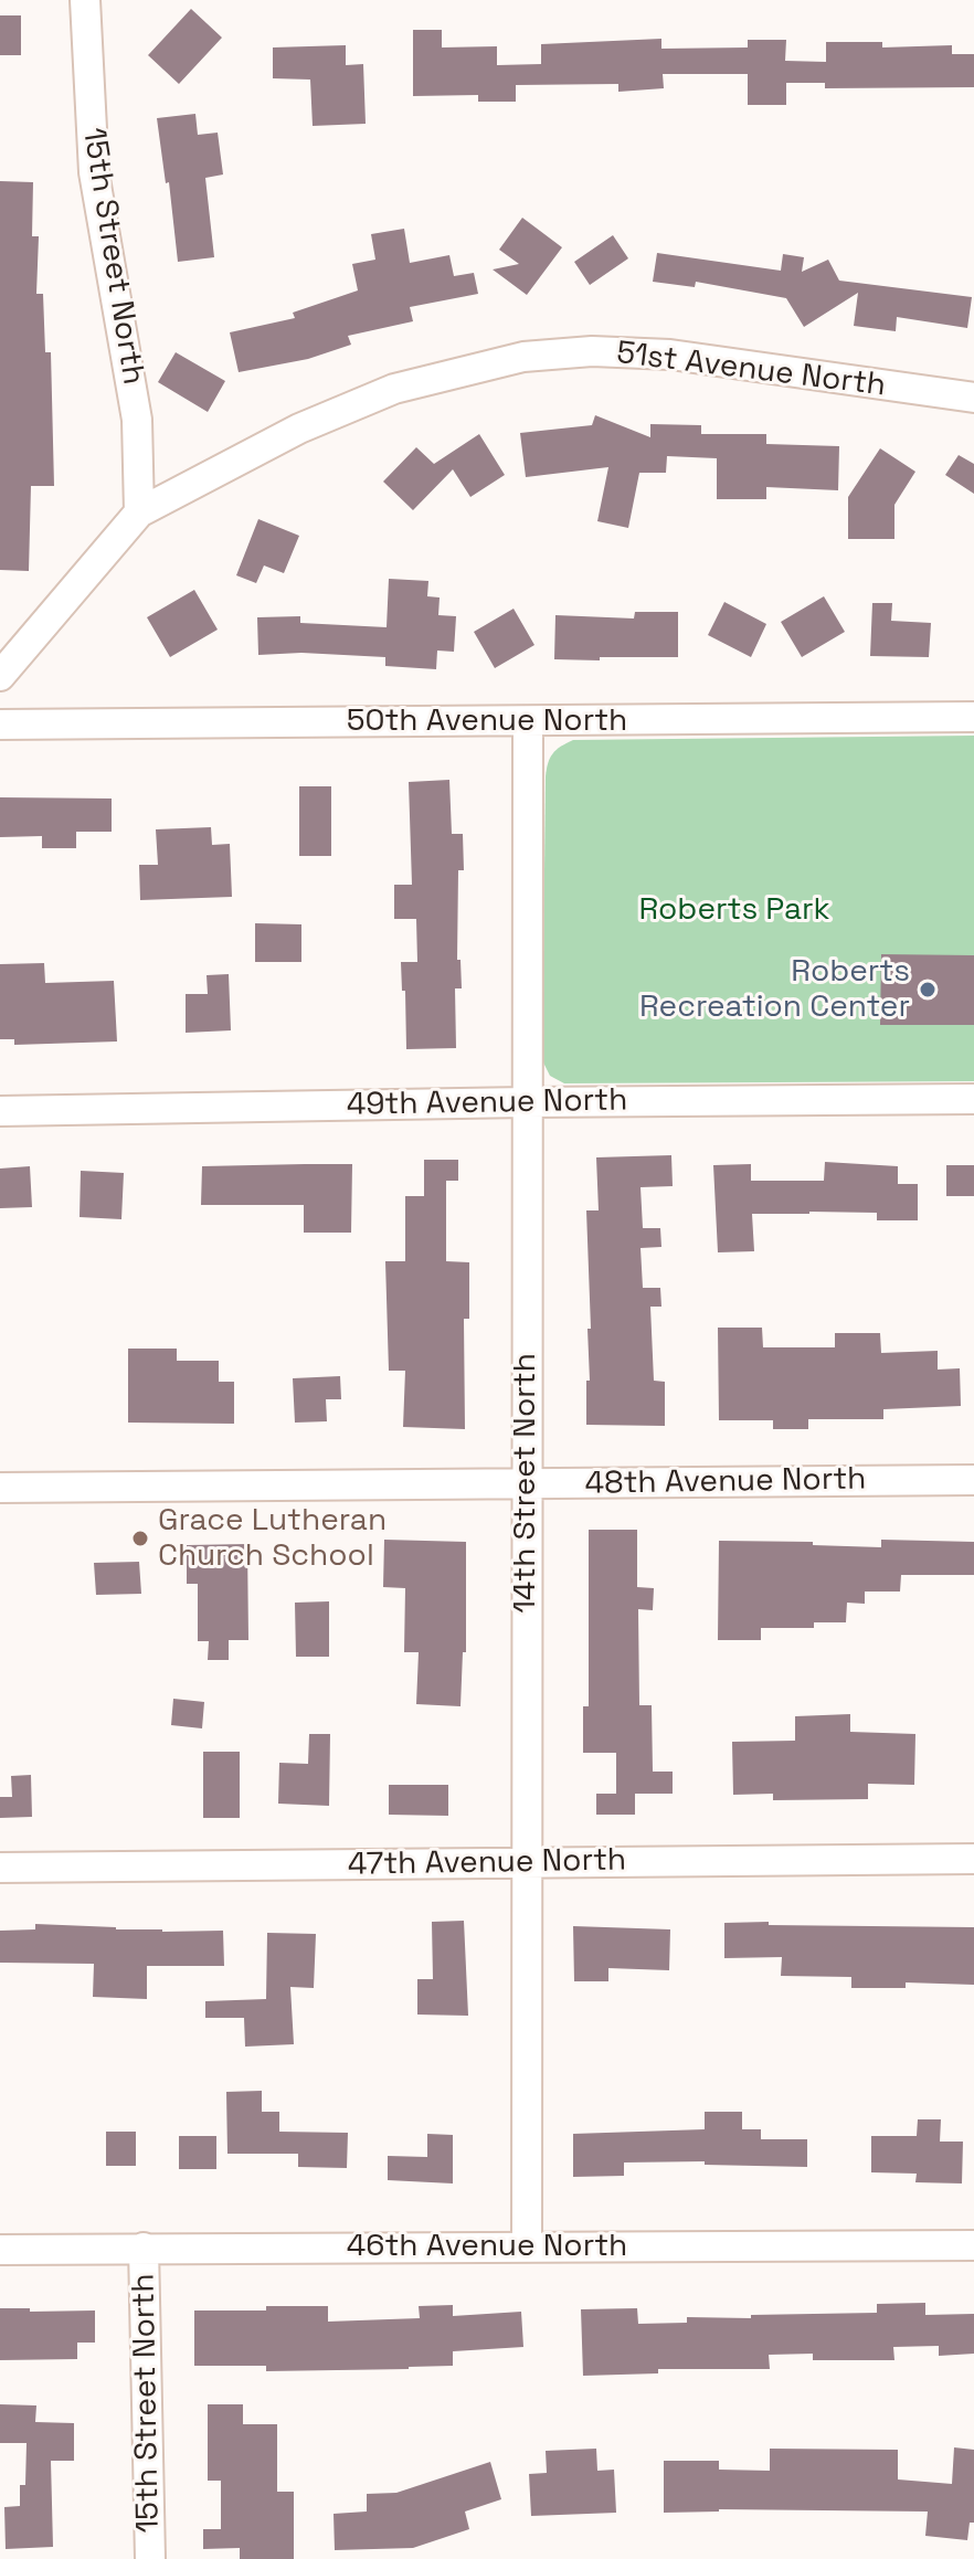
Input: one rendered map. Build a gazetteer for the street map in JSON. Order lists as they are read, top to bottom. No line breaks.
{"streets":{"street":["15th Street North","51st Avenue North","50th Avenue North","49th Avenue North","48th Avenue North","14th Street North","47th Avenue North","46th Avenue North"]},"crossings":[["15th Street North","51st Avenue North"],["15th Street North","46th Avenue North"],["50th Avenue North","14th Street North"],["49th Avenue North","14th Street North"],["48th Avenue North","14th Street North"],["14th Street North","47th Avenue North"],["14th Street North","46th Avenue North"]],"parks":["Roberts Park"],"places":["Roberts Recreation Center","Grace Lutheran Church School"]}
